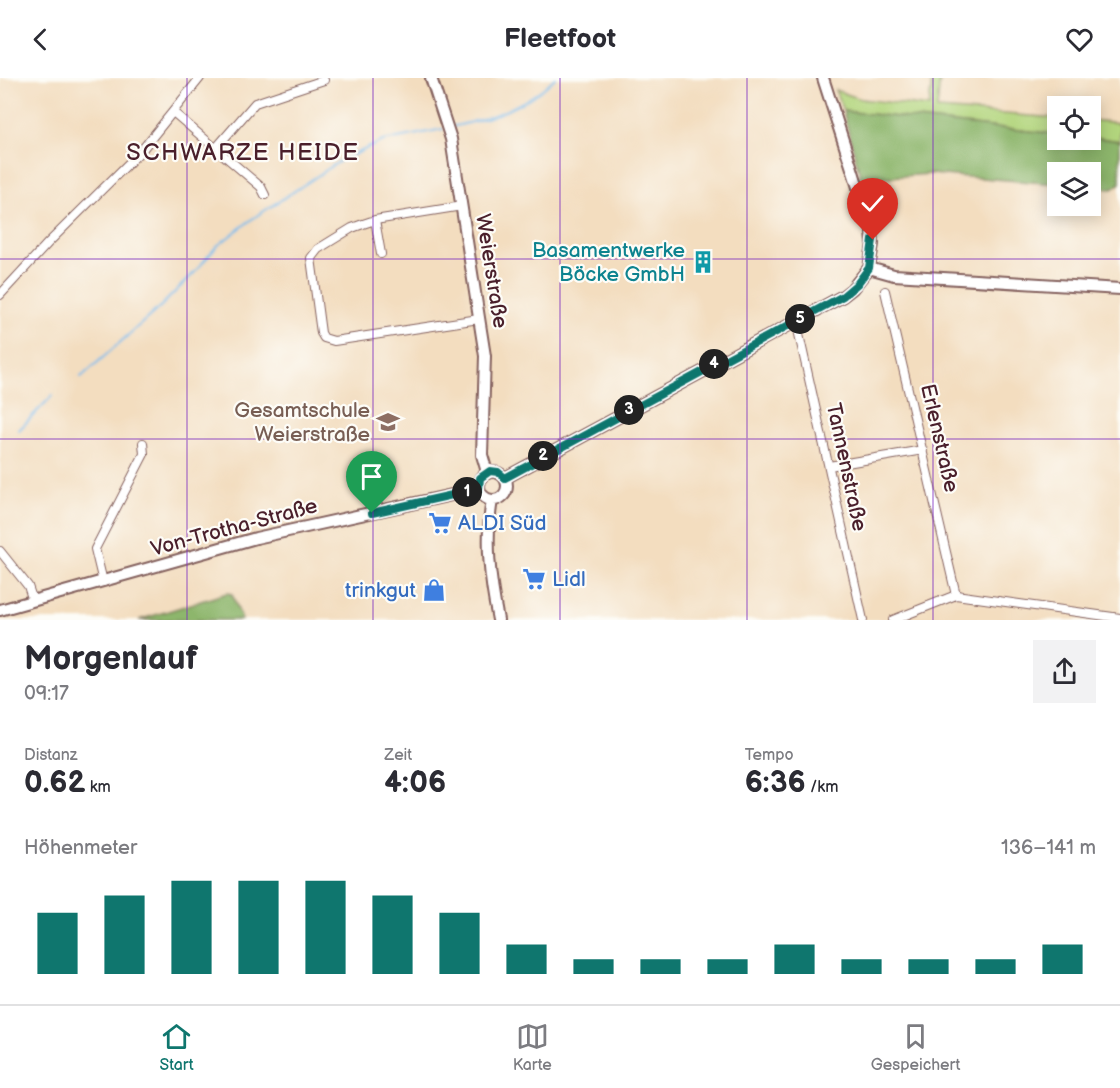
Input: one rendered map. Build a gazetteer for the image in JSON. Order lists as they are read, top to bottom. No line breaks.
{"streets":{"street":["Weierstraße","Erlenstraße","Tannenstraße","Von-Trotha-Straße"]},"crossings":[["Weierstraße","Von-Trotha-Straße"]],"districts":["SCHWARZE HEIDE"],"places":{"building":["Basamentwerke Böcke GmbH"],"school or university":["Gesamtschule Weierstraße"],"supermarket":["ALDI Süd","Lidl"],"shop":["trinkgut"]},"page":{"header":"Fleetfoot","pins":["5","4","3","2","1"],"heading":["Morgenlauf","09:17"],"stats":[["Distanz","0.62 km"],["Zeit","4:06"],["Tempo","6:36 /km"]],"chart":["Höhenmeter","136–141 m"],"tabs":["Start","Karte","Gespeichert"]}}
